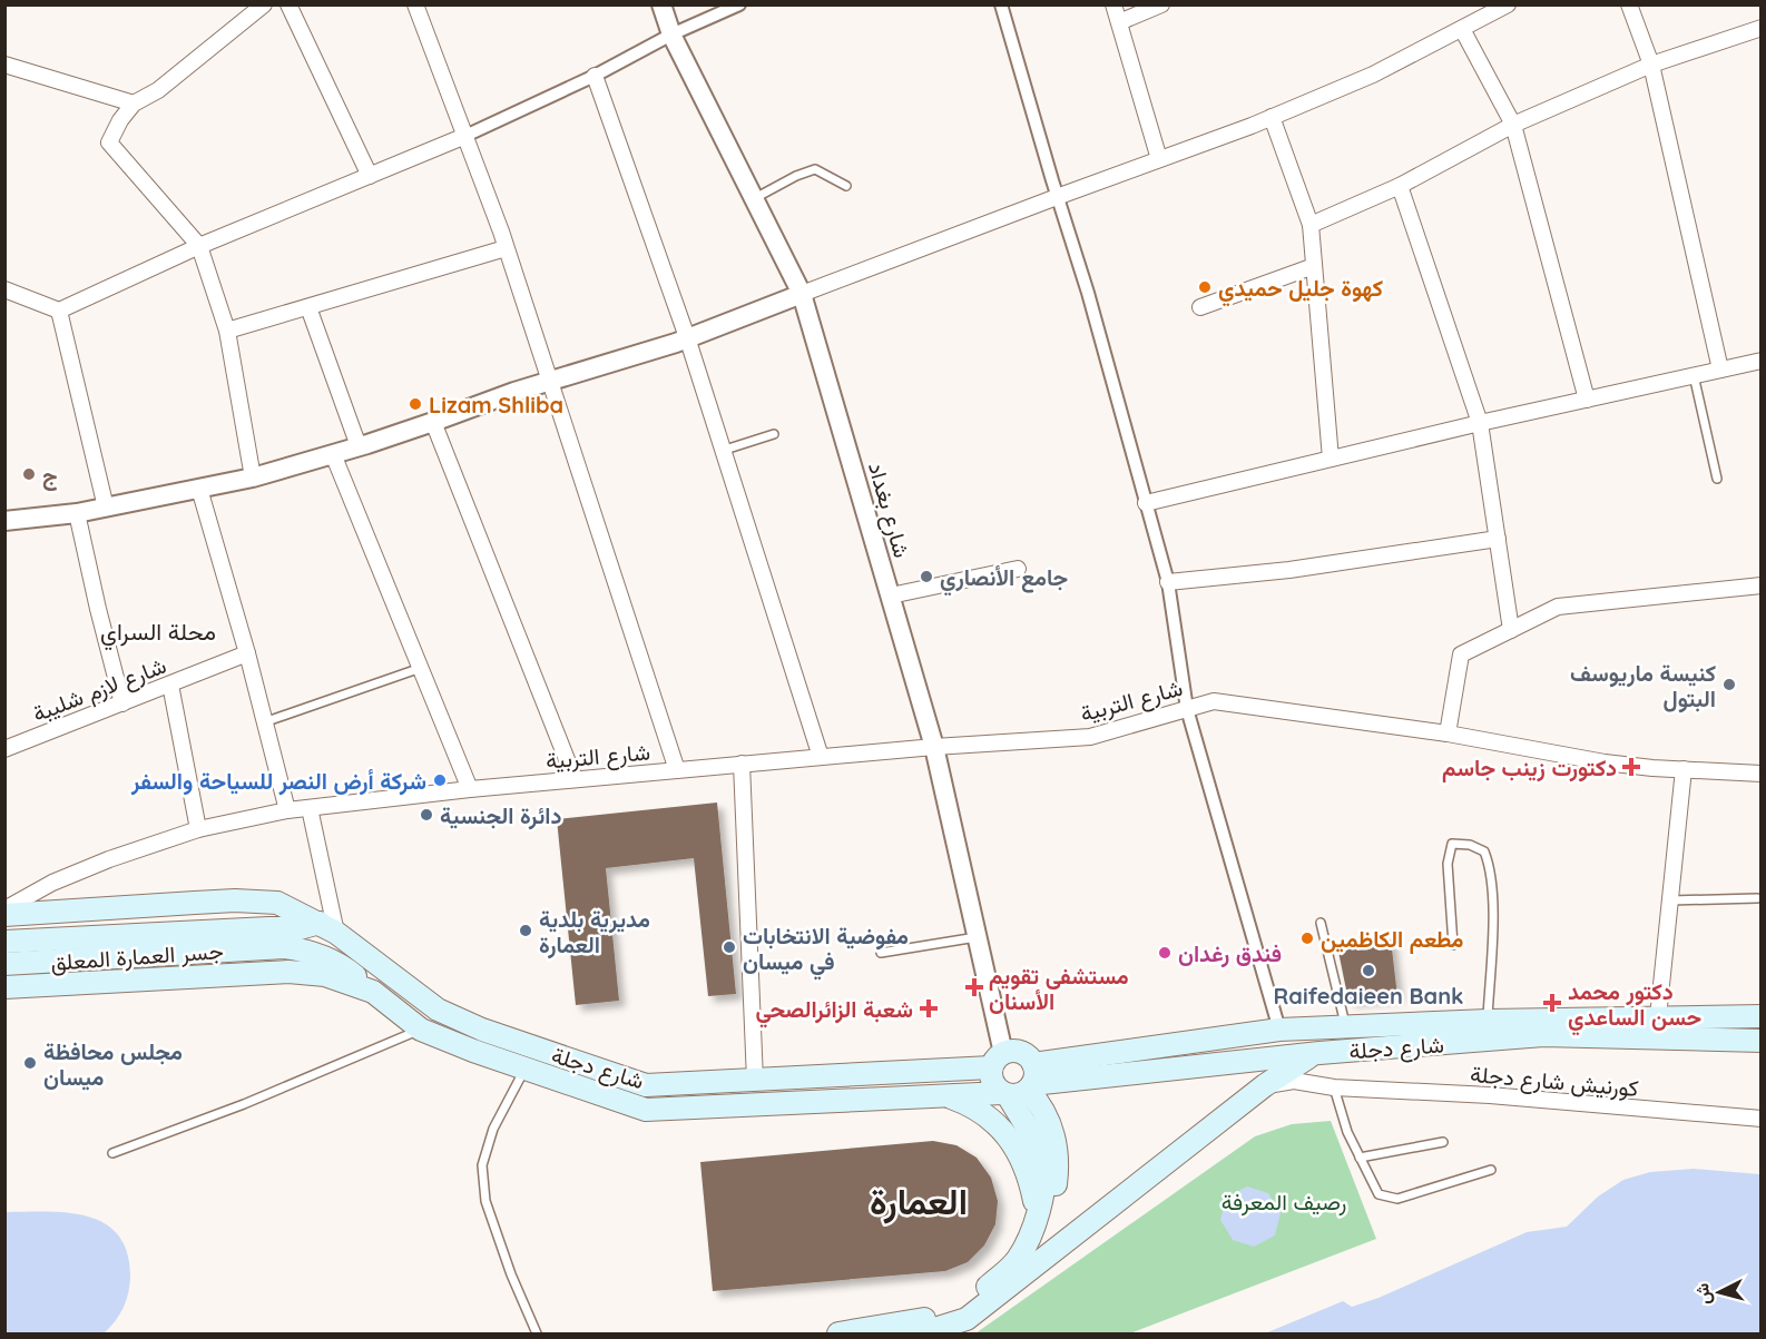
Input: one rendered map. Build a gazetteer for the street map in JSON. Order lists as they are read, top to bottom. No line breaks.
{"streets":{"main road":["جسر العمارة المعلق","شارع دجلة"],"street":["شارع بغداد","شارع لازم شليبة","شارع التربية","كورنيش شارع دجلة"]},"crossings":[["شارع بغداد","شارع التربية"],["شارع بغداد","شارع دجلة"],["جسر العمارة المعلق","شارع دجلة"]],"districts":["محلة السراي","العمارة"],"parks":["رصيف المعرفة"],"places":{"other":["كهوة جليل حميدي","Lizam Shliba","ج","جامع الأنصاري","كنيسة ماريوسف البتول","شركة أرض النصر للسياحة والسفر","دائرة الجنسية","مديرية بلدية العمارة","مطعم الكاظمين","مفوضية الانتخابات في ميسان","فندق رغدان","Raifedaieen Bank","مجلس محافظة ميسان"],"health":["دكتورت زينب جاسم","مستشفى تقويم الأسنان","دكتور محمد حسن الساعدي","شعبة الزائرالصحي"]},"north":"left"}
